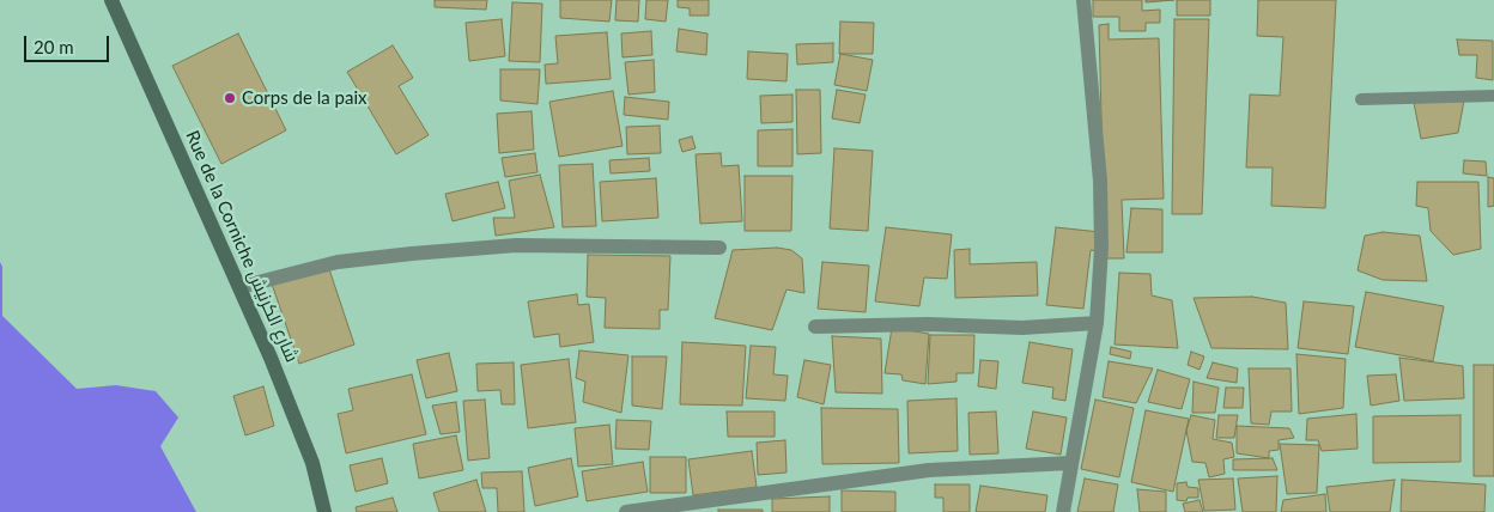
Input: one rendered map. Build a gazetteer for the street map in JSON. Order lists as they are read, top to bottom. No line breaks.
{"streets":{"main road":["Rue de la Corniche شارع الكرنيش"]},"places":["Corps de la paix"],"scale_bar":"20 m"}
